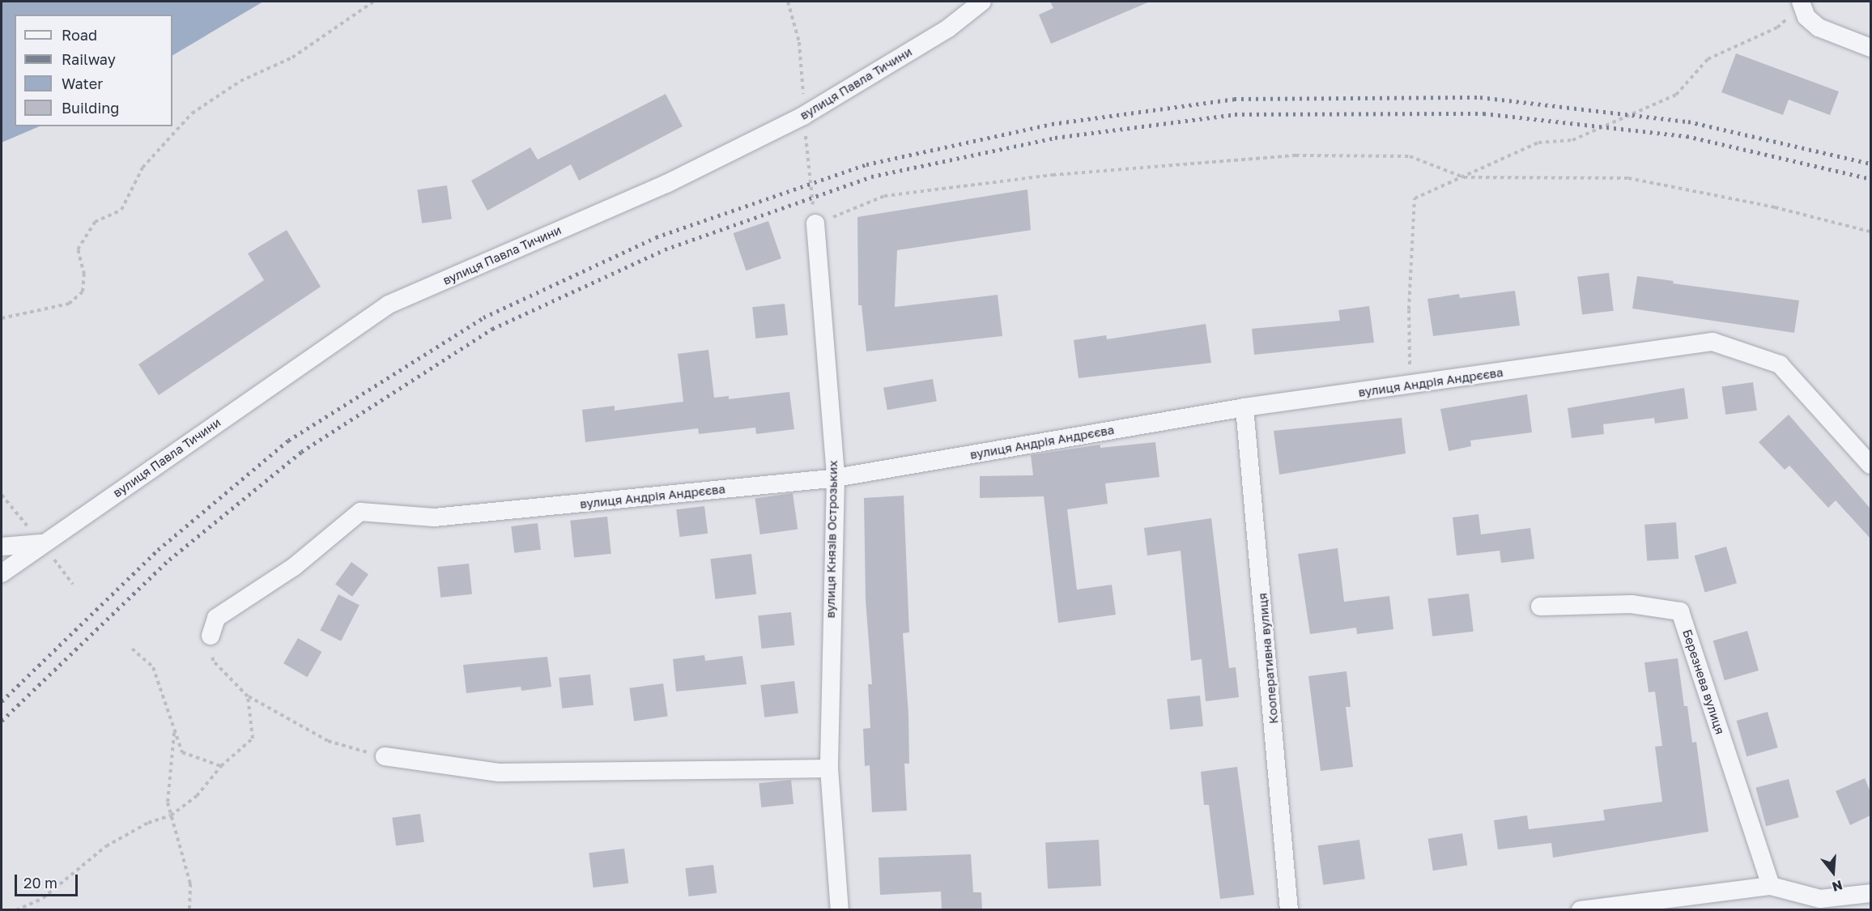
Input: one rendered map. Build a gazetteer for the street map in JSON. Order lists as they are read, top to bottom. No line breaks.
{"streets":{"street":["вулиця Павла Тичини","вулиця Андрія Андрєєва","вулиця Князів Острозьких","Кооперативна вулиця","Березнева вулиця"]},"crossings":[["вулиця Андрія Андрєєва","вулиця Князів Острозьких"],["вулиця Андрія Андрєєва","Кооперативна вулиця"]],"legend":["Road","Railway","Water","Building"],"scale_bar":"20 m","north":"bottom"}
